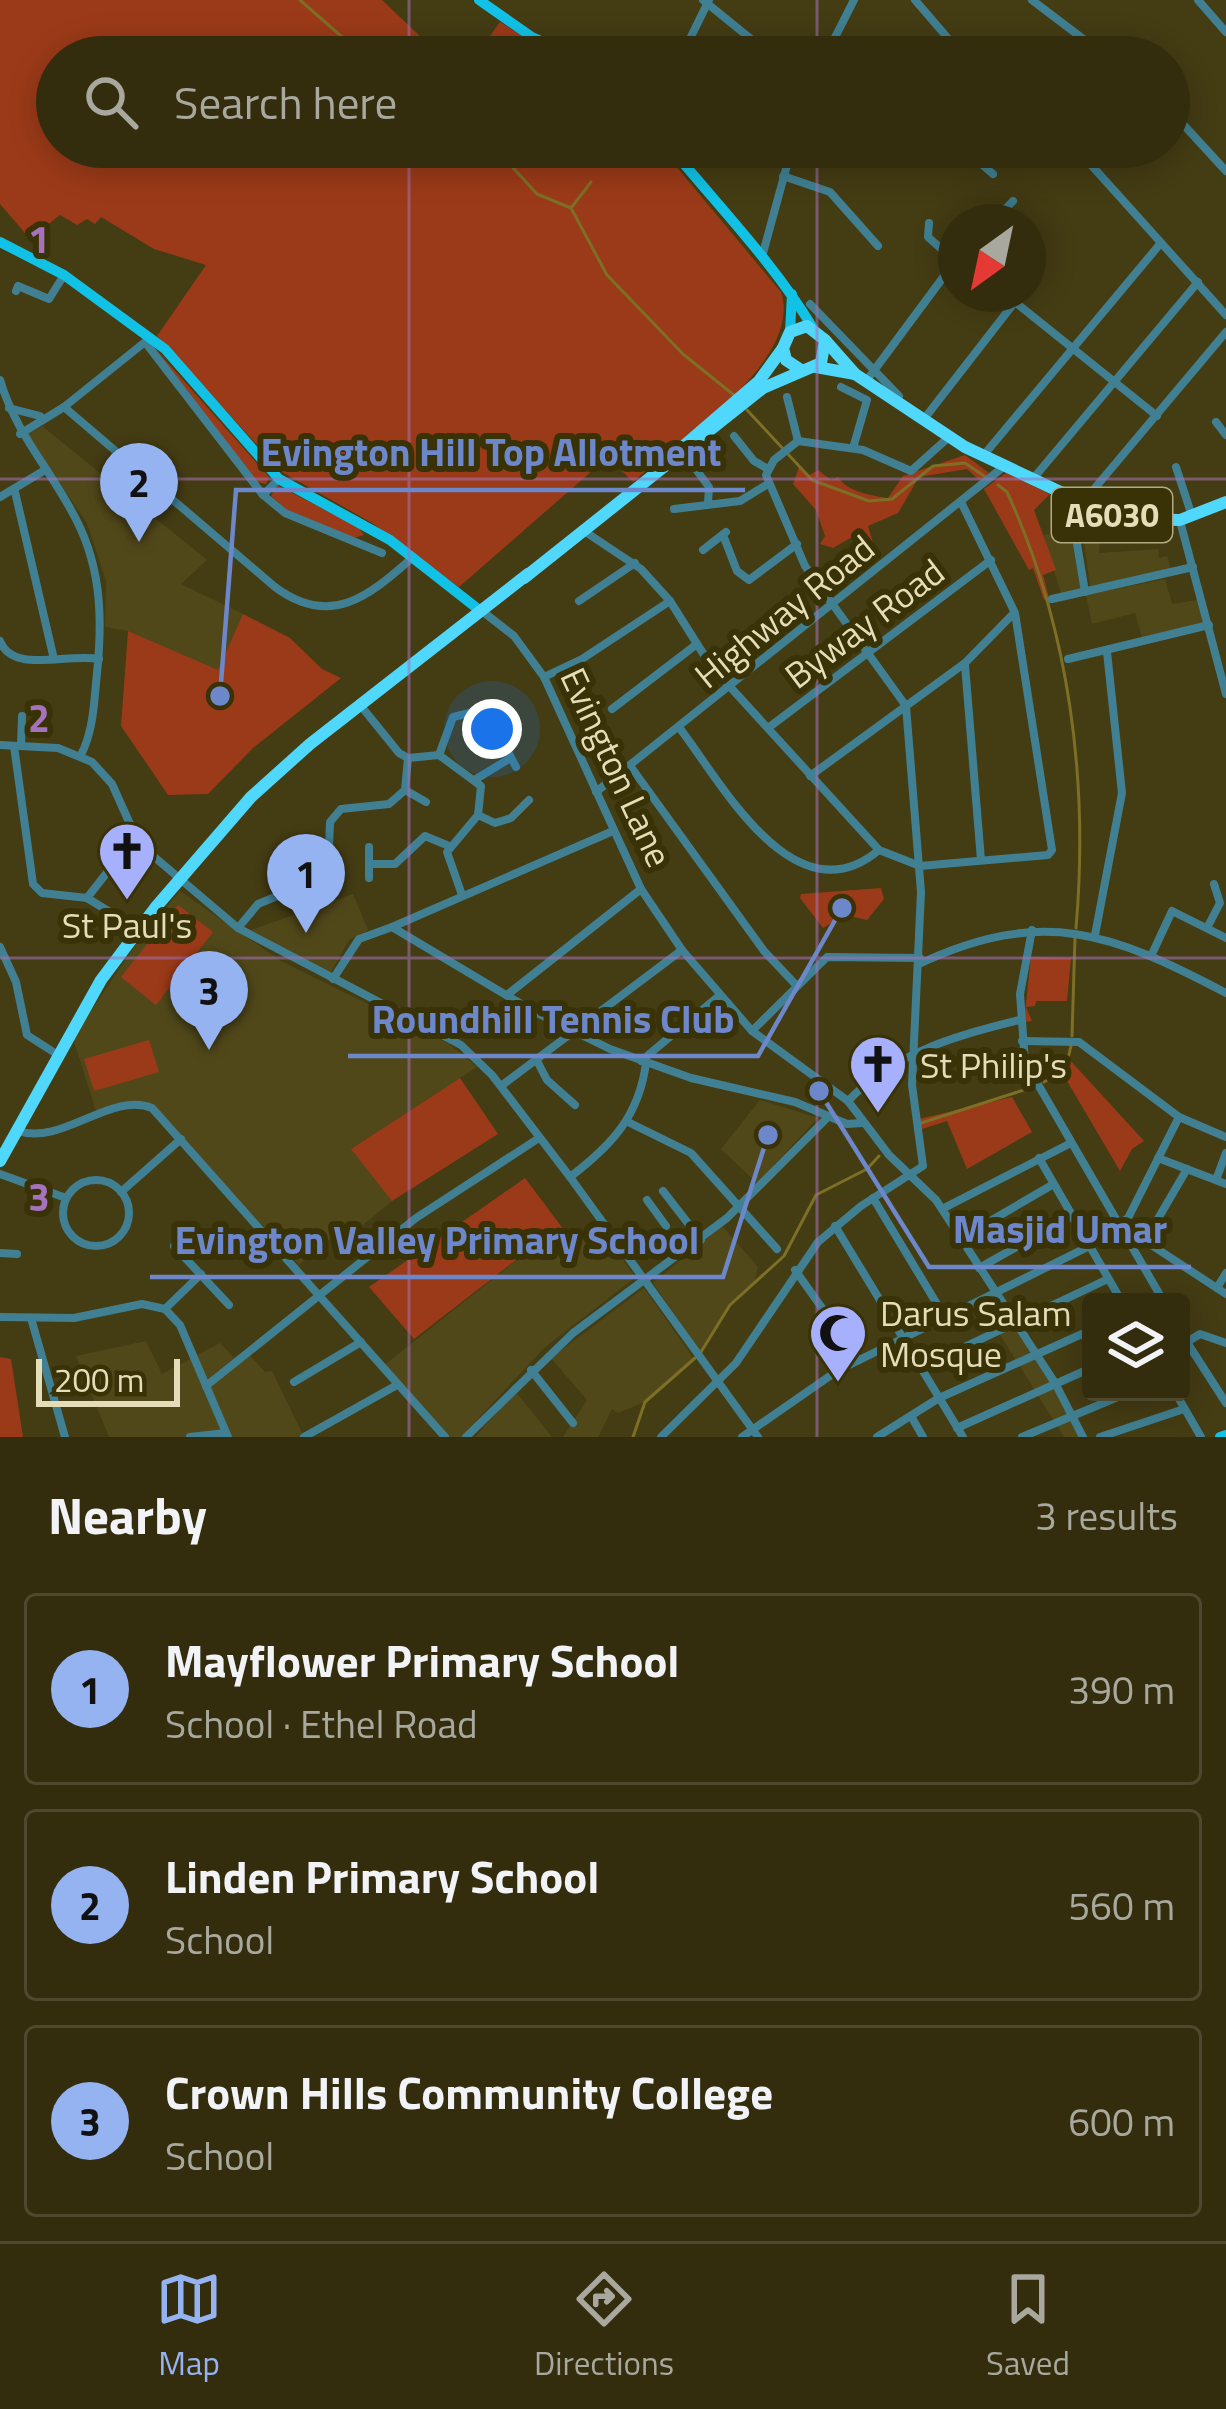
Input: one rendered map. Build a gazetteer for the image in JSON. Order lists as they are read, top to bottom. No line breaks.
{"streets":{"highway":["A6030"],"main road":["Evington Lane"],"street":["Highway Road","Byway Road"]},"crossings":[["A6030","Highway Road"],["Highway Road","Evington Lane"]],"places":{"other":["Evington Hill Top Allotment","Roundhill Tennis Club","Masjid Umar","Evington Valley Primary School"],"church":["St Paul's","St Philip's"],"mosque":["Darus Salam Mosque"]},"scale_bar":"200 m","north":"bottom left","page":{"search":"Search here","pins":["2","1","3"],"scale":"200 m","heading":["Nearby","3 results"],"list":[{"mark":"1","name":"Mayflower Primary School","note":"School · Ethel Road","value":"390 m"},{"mark":"2","name":"Linden Primary School","note":"School","value":"560 m"},{"mark":"3","name":"Crown Hills Community College","note":"School","value":"600 m"}],"nav":["Map","Directions","Saved"]},"grid":{"rows":["1","2","3"]}}
